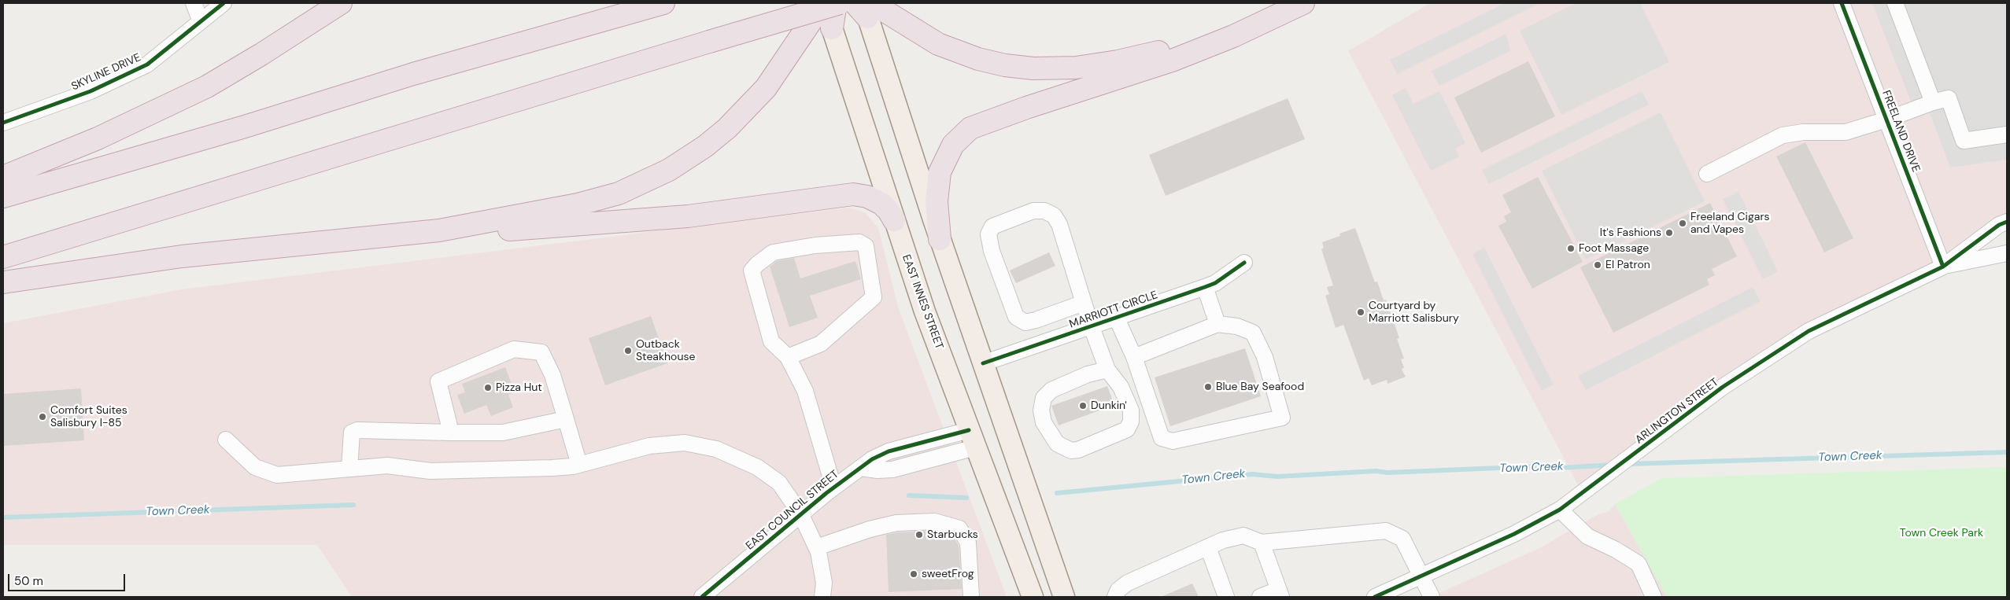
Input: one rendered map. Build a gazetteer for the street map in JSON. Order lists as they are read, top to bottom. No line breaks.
{"streets":{"main road":["EAST INNES STREET"],"street":["SKYLINE DRIVE","FREELAND DRIVE","MARRIOTT CIRCLE","ARLINGTON STREET","EAST COUNCIL STREET"]},"crossings":[["FREELAND DRIVE","ARLINGTON STREET"],["EAST INNES STREET","EAST COUNCIL STREET"]],"water":["Town Creek"],"parks":["Town Creek Park"],"places":["Freeland Cigars and Vapes","It's Fashions","Foot Massage","El Patron","Courtyard by Marriott Salisbury","Outback Steakhouse","Blue Bay Seafood","Pizza Hut","Dunkin'","Comfort Suites Salisbury I-85","Starbucks","sweetFrog"],"scale_bar":"50 m"}
